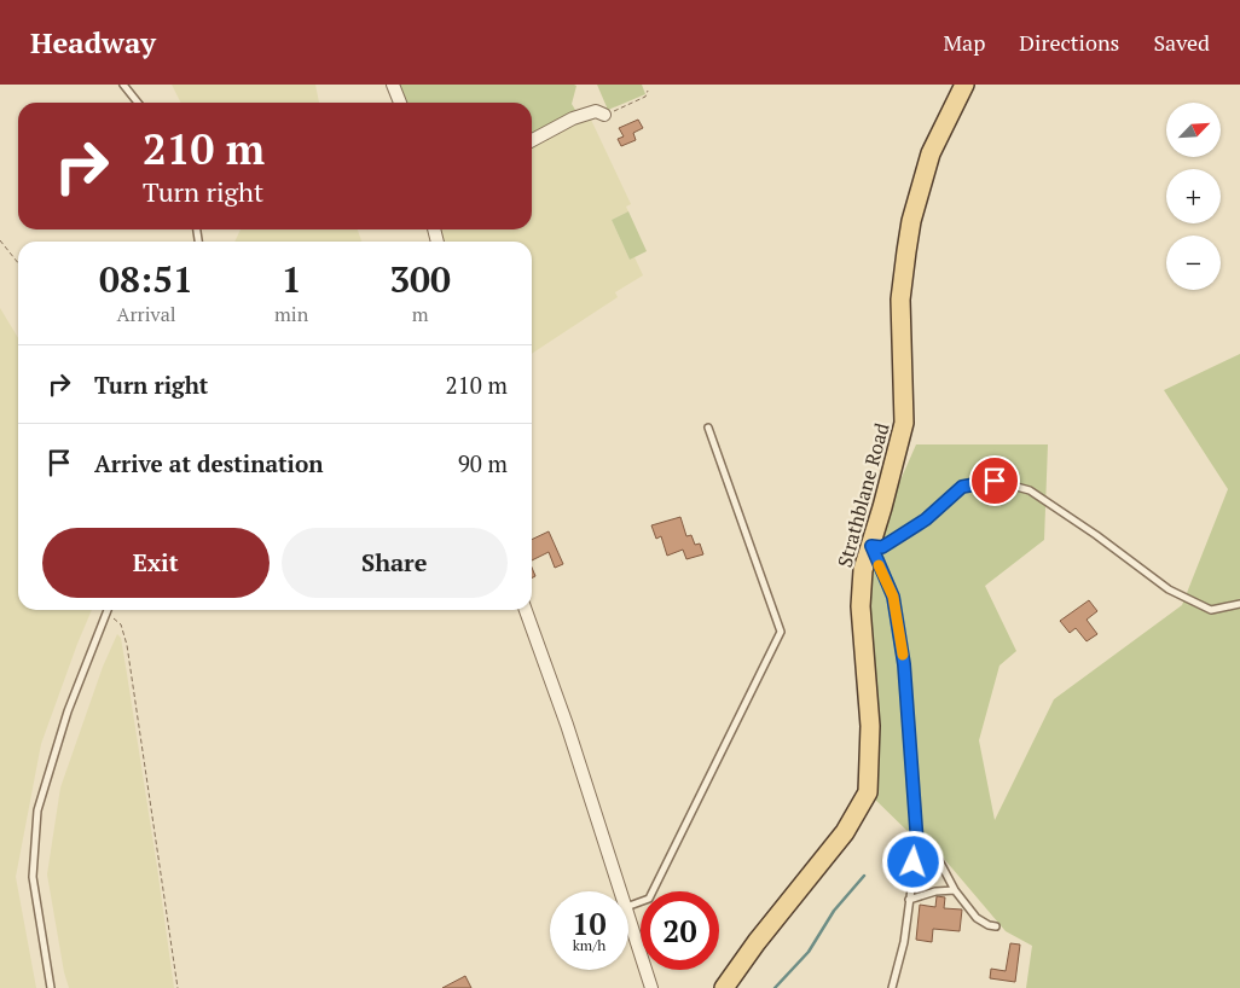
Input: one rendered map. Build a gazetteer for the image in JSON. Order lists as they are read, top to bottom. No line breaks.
{"streets":{"main road":["Strathblane Road"]},"north":"top right","page":{"header":"Headway","nav":["Map","Directions","Saved"],"map_buttons":["+","−"],"turn":["210 m","Turn right"],"eta":["08:51","Arrival","1","min","300","m"],"list":[{"name":"Turn right","value":"210 m"},{"name":"Arrive at destination","value":"90 m"}],"buttons":["Exit","Share"],"speed":"10 km/h","limit":"20"}}
